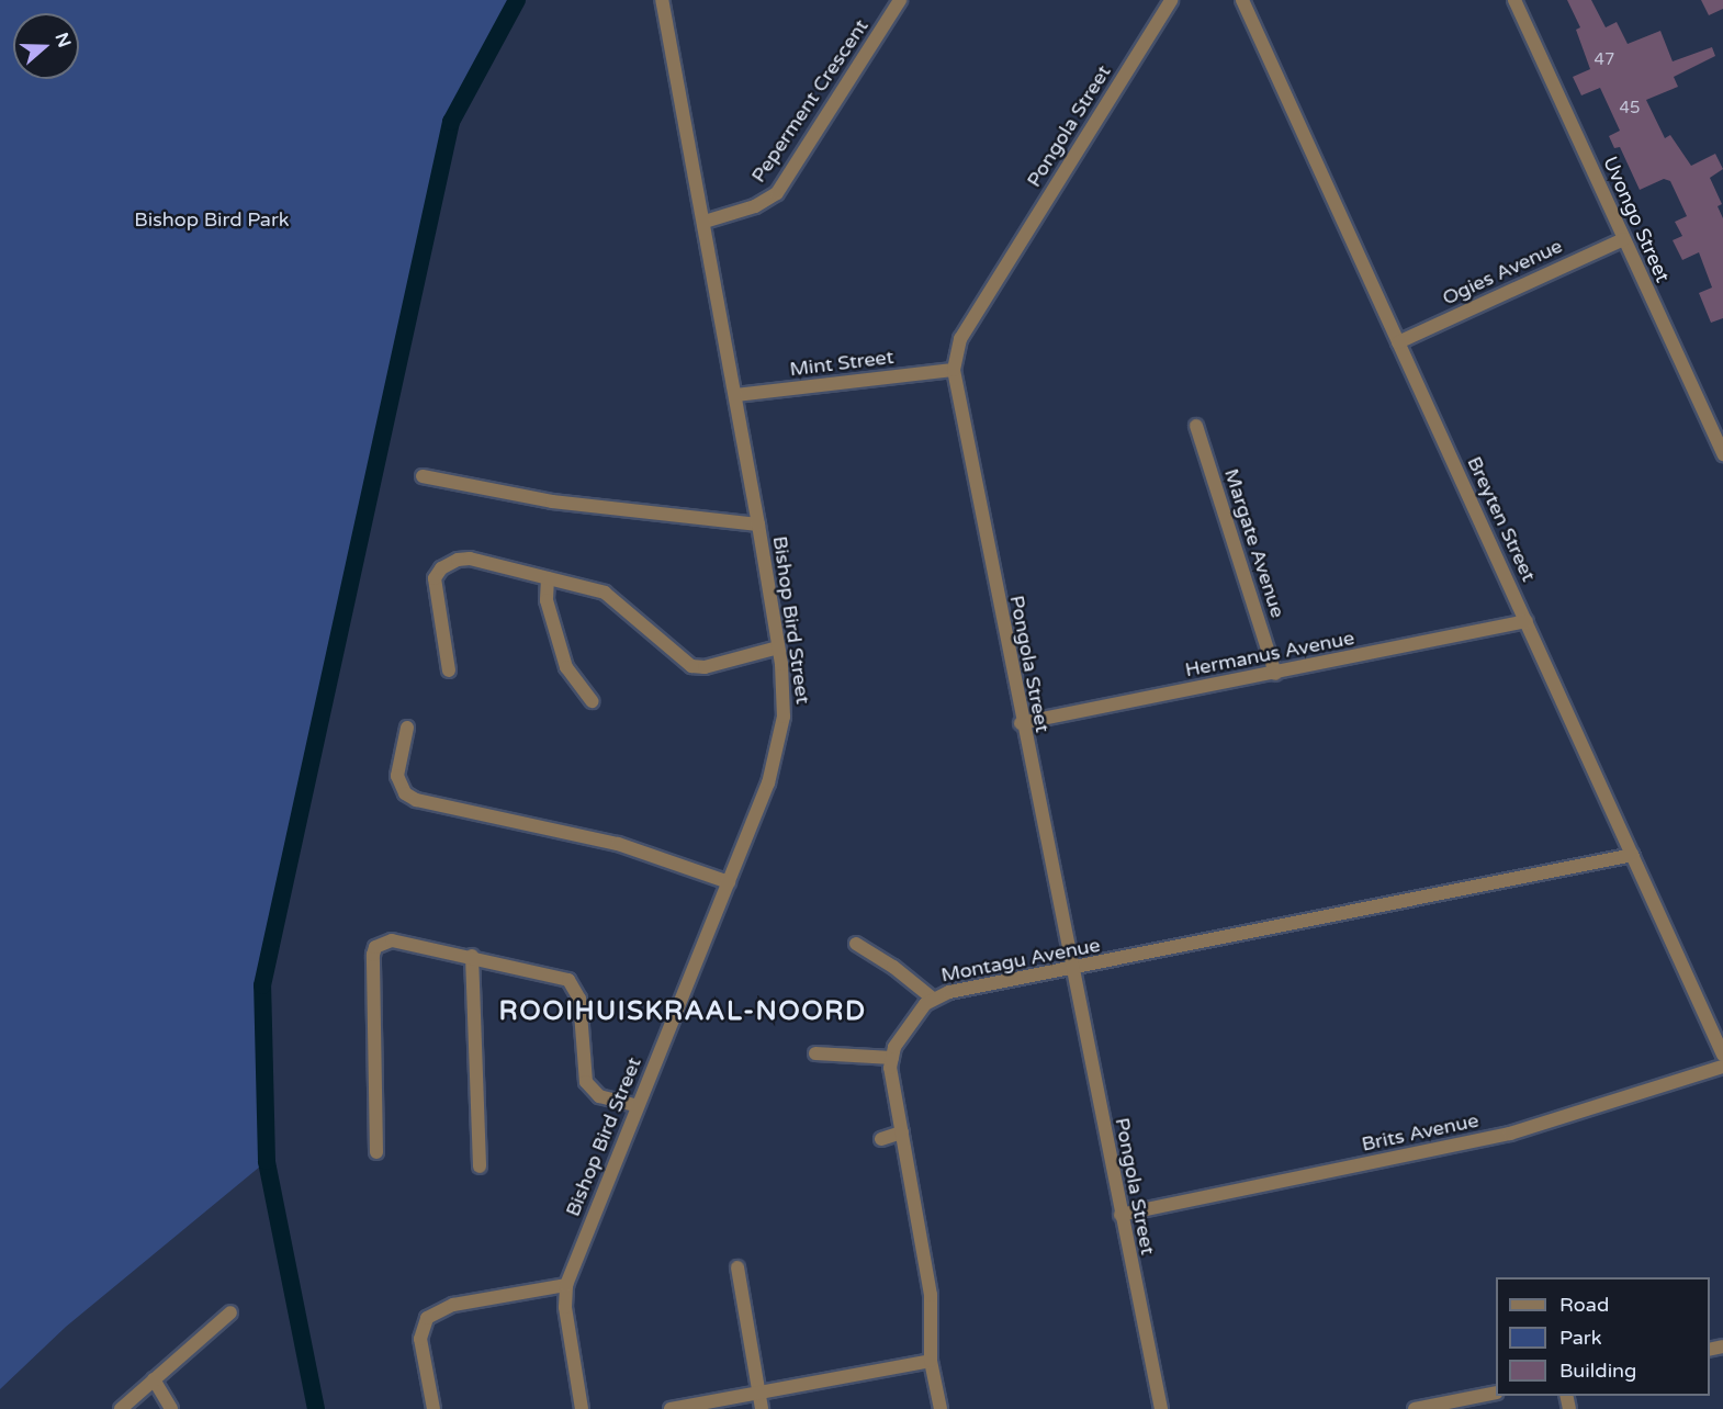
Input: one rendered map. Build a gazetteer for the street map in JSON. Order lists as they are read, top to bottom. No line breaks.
{"streets":{"street":["Peperment Crescent","Pongola Street","Uvongo Street","Ogies Avenue","Mint Street","Breyten Street","Margate Avenue","Bishop Bird Street","Hermanus Avenue","Montagu Avenue","Brits Avenue"]},"crossings":[["Peperment Crescent","Bishop Bird Street"],["Pongola Street","Mint Street"],["Pongola Street","Hermanus Avenue"],["Pongola Street","Montagu Avenue"],["Pongola Street","Brits Avenue"],["Uvongo Street","Ogies Avenue"],["Ogies Avenue","Breyten Street"],["Mint Street","Bishop Bird Street"],["Breyten Street","Hermanus Avenue"],["Breyten Street","Montagu Avenue"],["Margate Avenue","Hermanus Avenue"]],"districts":["ROOIHUISKRAAL-NOORD"],"parks":["Bishop Bird Park"],"house_numbers":["47","45"],"legend":["Road","Park","Building"],"north":"right"}
